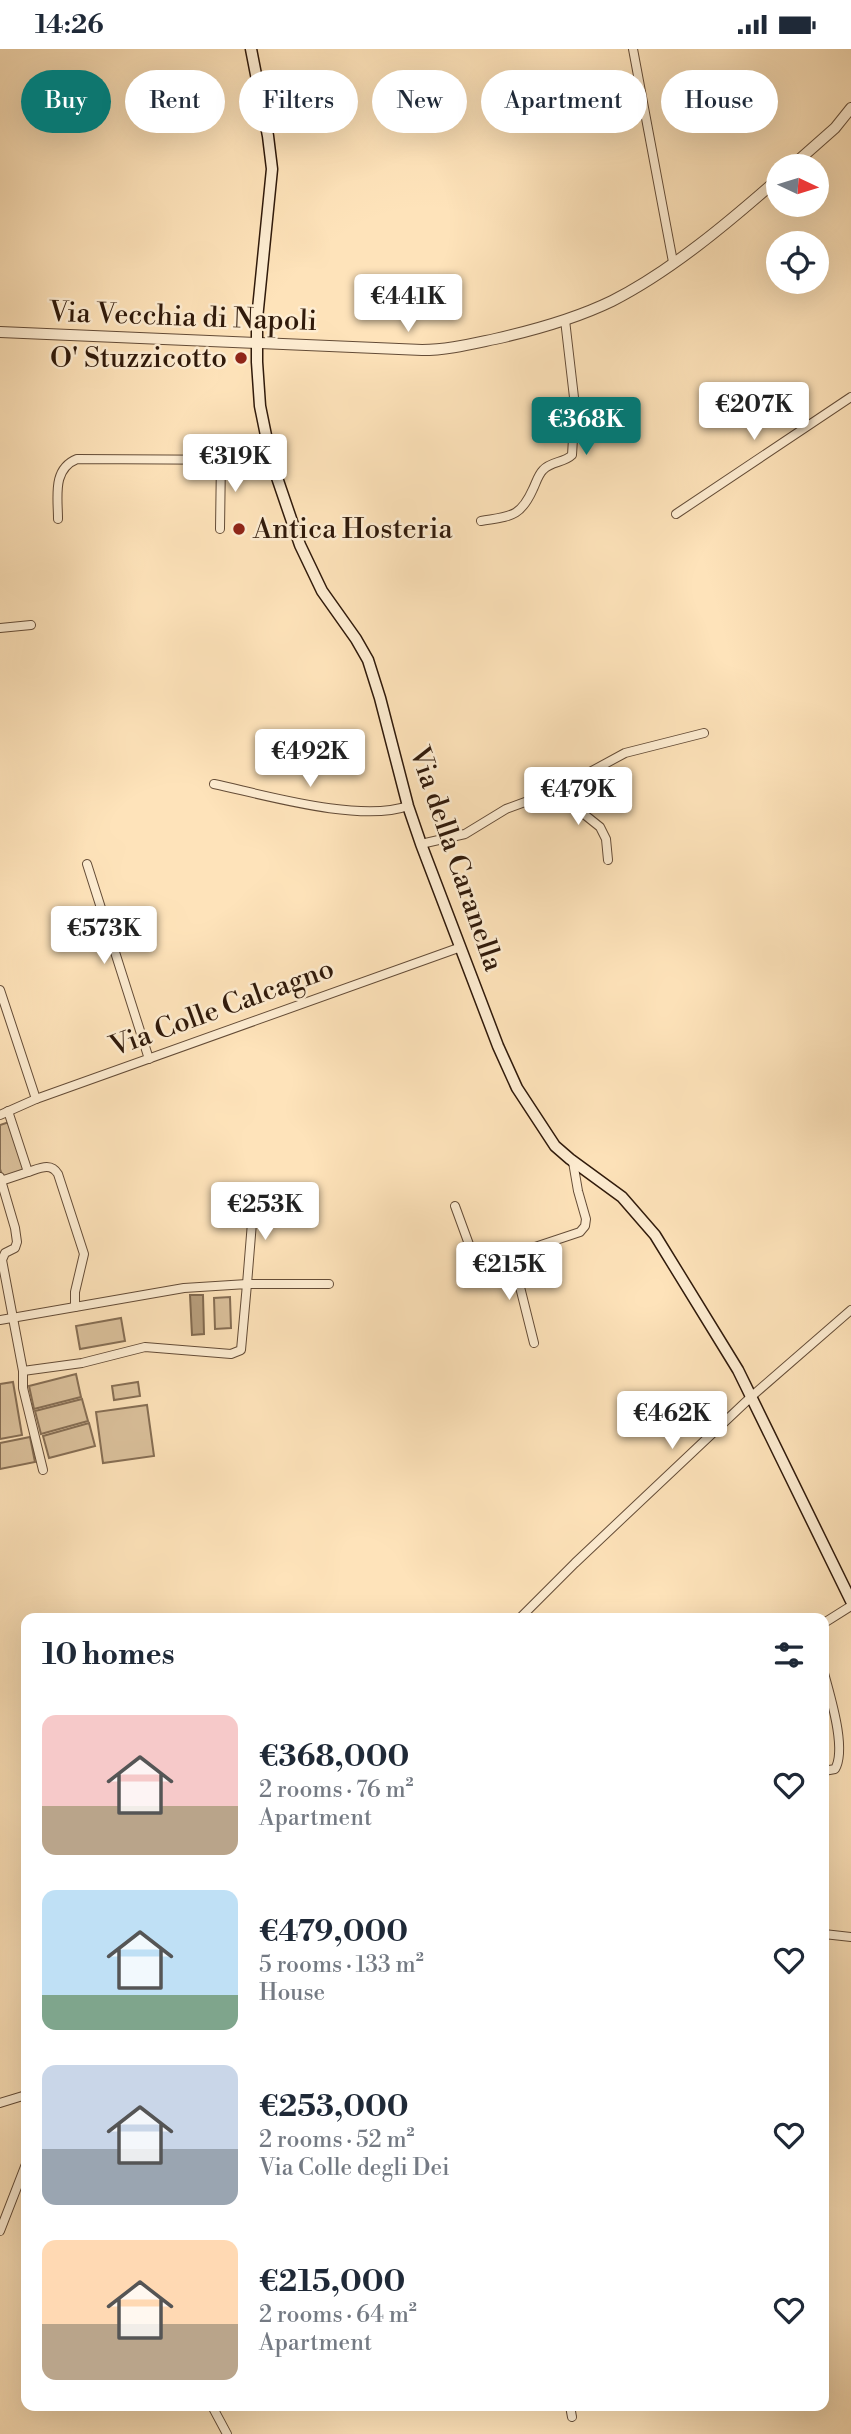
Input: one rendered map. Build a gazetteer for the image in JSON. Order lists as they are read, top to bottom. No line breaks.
{"streets":{"main road":["Via della Caranella"],"street":["Via Vecchia di Napoli","Via Colle Calcagno"]},"crossings":[["Via Vecchia di Napoli","Via della Caranella"],["Via della Caranella","Via Colle Calcagno"]],"places":["O' Stuzzicotto","Antica Hosteria"],"north":"right","page":{"status":"14:26","chip":["Buy","Rent","Filters","New","Apartment","House"],"price":["€441K","€207K","€368K","€319K","€492K","€479K","€573K","€253K","€215K","€462K"],"heading":"10 homes","list":[{"name":"€368,000","note":"2 rooms · 76 m² · Apartment"},{"name":"€479,000","note":"5 rooms · 133 m² · House"},{"name":"€253,000","note":"2 rooms · 52 m² · Via Colle degli Dei"},{"name":"€215,000","note":"2 rooms · 64 m² · Apartment"}]}}
